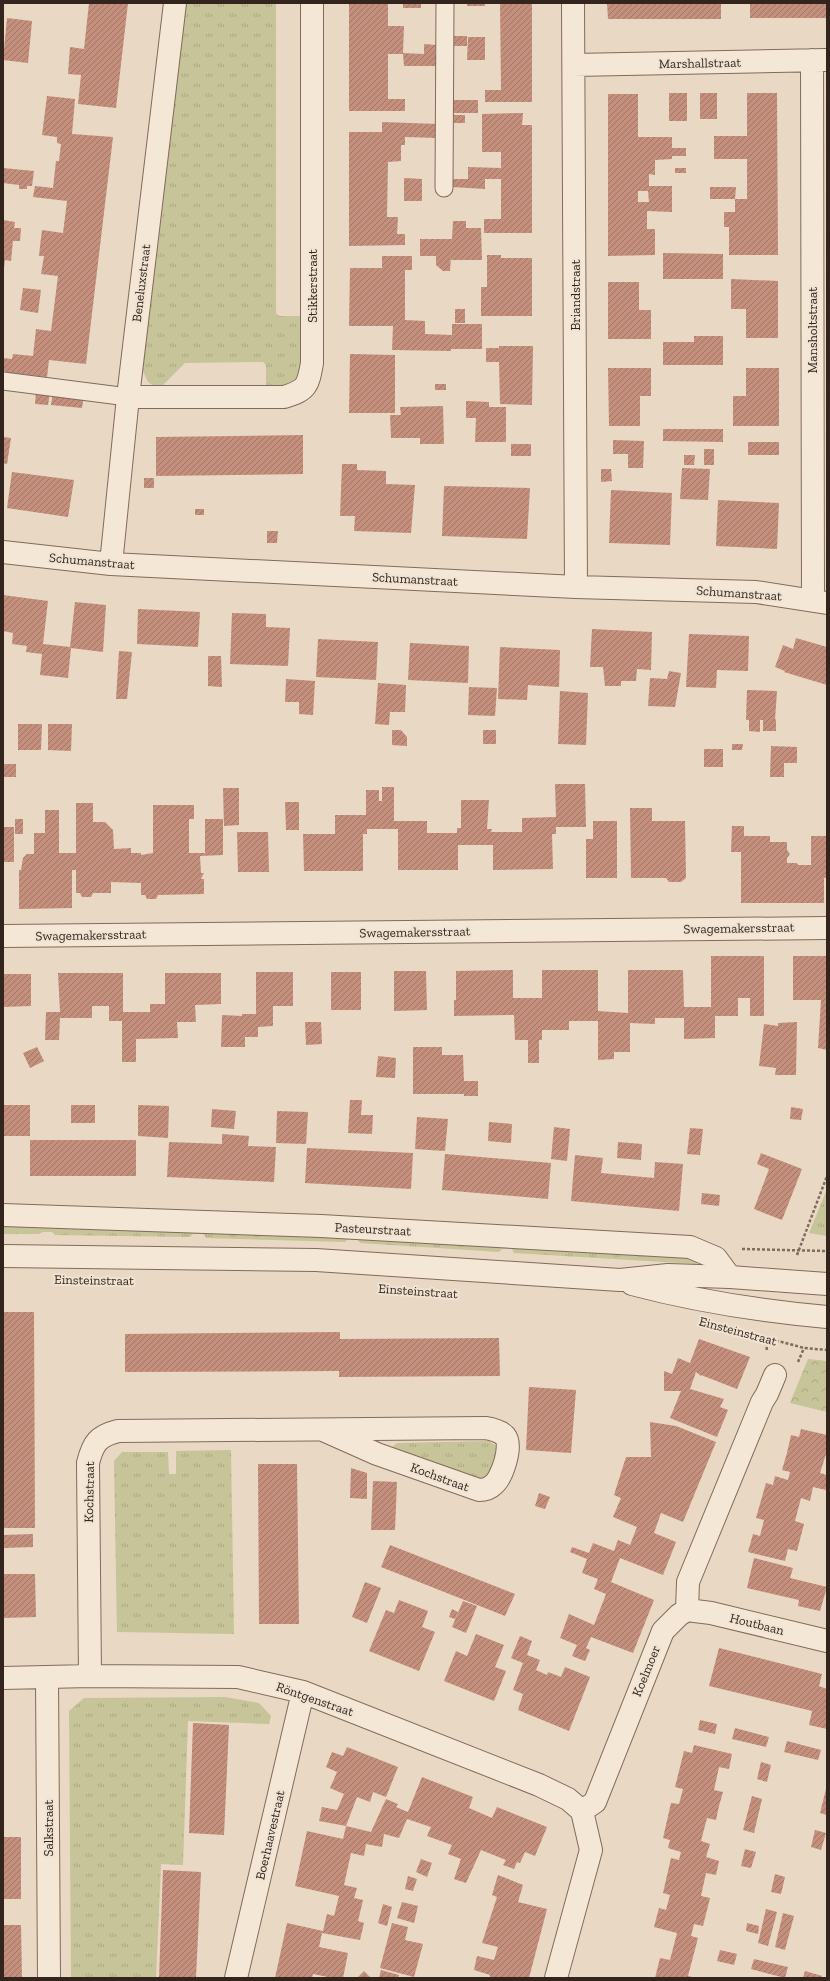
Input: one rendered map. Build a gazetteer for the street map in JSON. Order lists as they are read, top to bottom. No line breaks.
{"streets":{"street":["Marshallstraat","Beneluxstraat","Stikkerstraat","Briandstraat","Mansholtstraat","Schumanstraat","Swagemakersstraat","Pasteurstraat","Einsteinstraat","Kochstraat","Houtbaan","Koelmoer","Röntgenstraat","Salkstraat","Boerhaavestraat"]},"crossings":[["Marshallstraat","Briandstraat"],["Marshallstraat","Mansholtstraat"],["Beneluxstraat","Stikkerstraat"],["Beneluxstraat","Schumanstraat"],["Briandstraat","Schumanstraat"],["Mansholtstraat","Schumanstraat"],["Pasteurstraat","Einsteinstraat"],["Kochstraat","Röntgenstraat"],["Houtbaan","Koelmoer"],["Koelmoer","Röntgenstraat"],["Röntgenstraat","Salkstraat"],["Röntgenstraat","Boerhaavestraat"]]}
